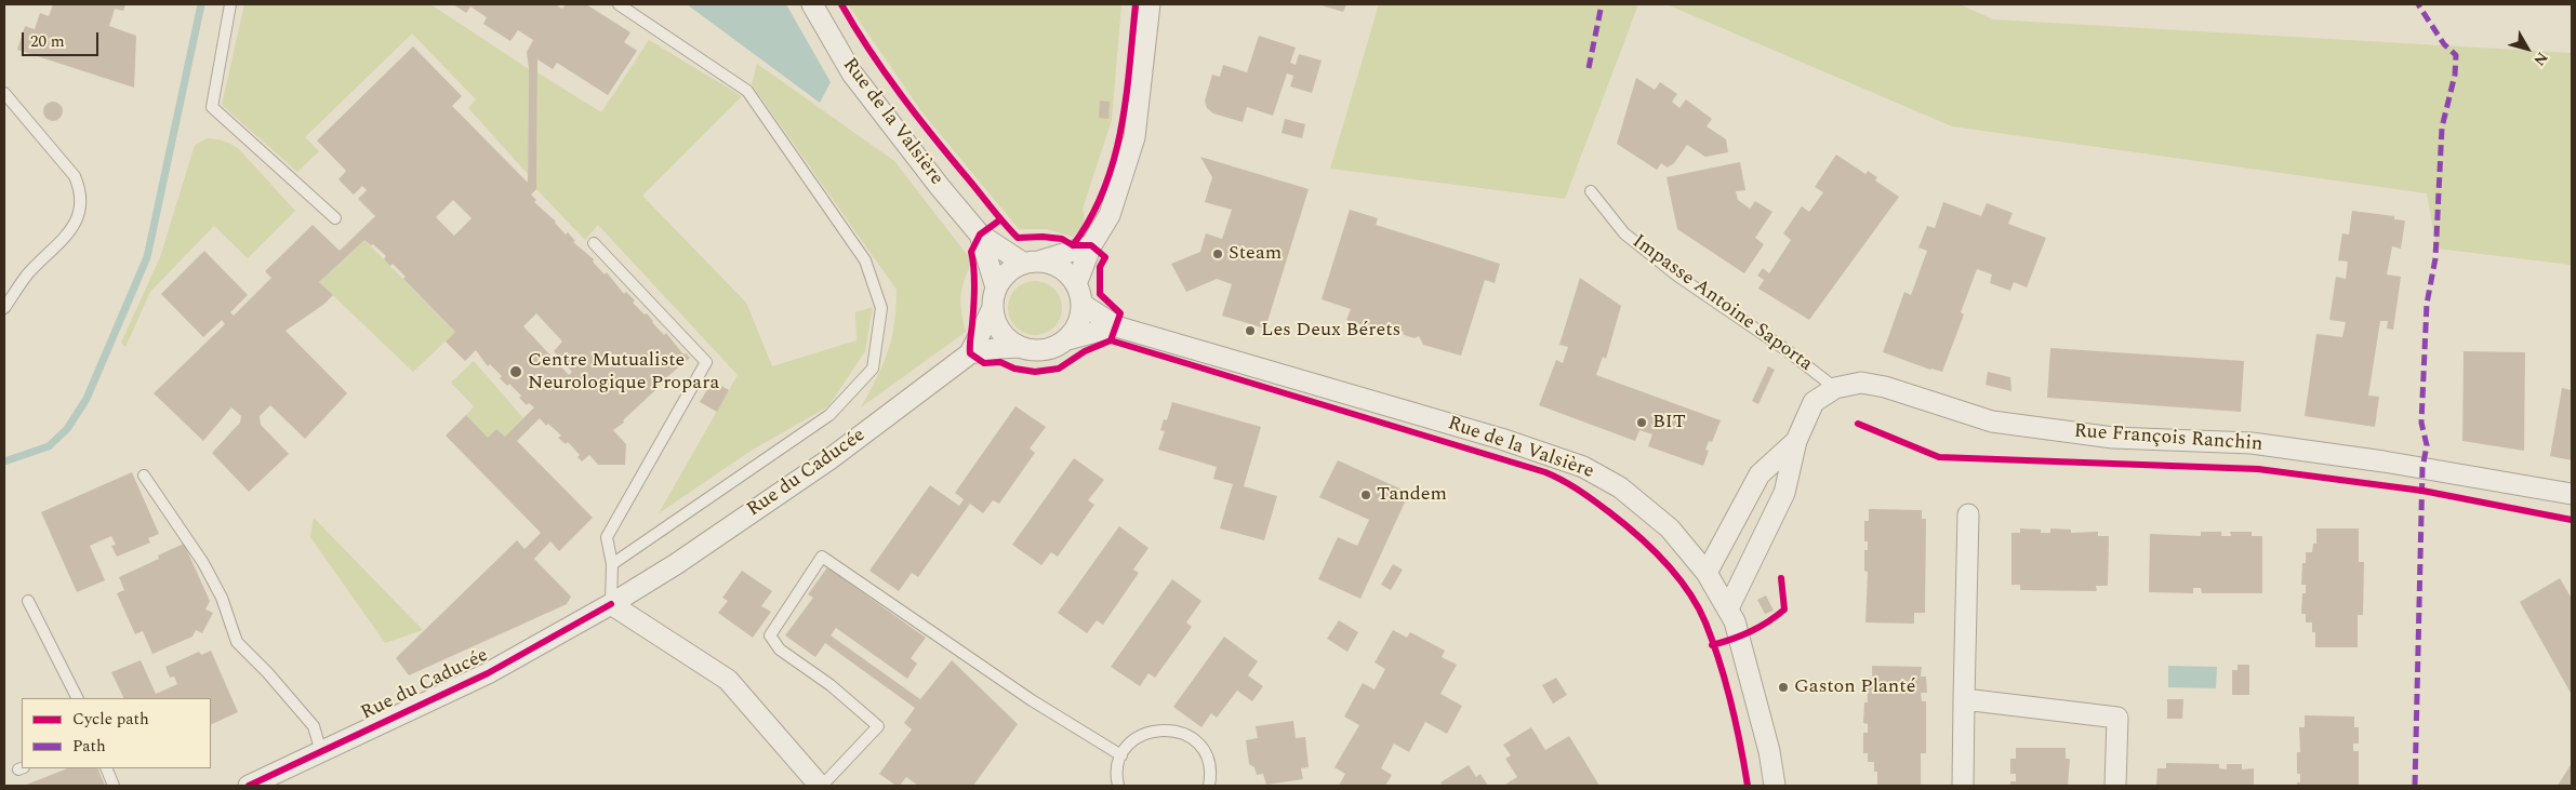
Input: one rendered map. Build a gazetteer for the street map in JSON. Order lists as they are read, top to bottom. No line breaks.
{"streets":{"street":["Rue de la Valsière","Rue François Ranchin","Rue du Caducée"],"lane":["Impasse Antoine Saporta"]},"crossings":[["Rue de la Valsière","Rue François Ranchin"],["Rue de la Valsière","Rue du Caducée"],["Impasse Antoine Saporta","Rue François Ranchin"]],"places":["Steam","Les Deux Bérets","Centre Mutualiste Neurologique Propara","BIT","Tandem","Gaston Planté"],"legend":["Cycle path","Path"],"scale_bar":"20 m","north":"bottom right"}
